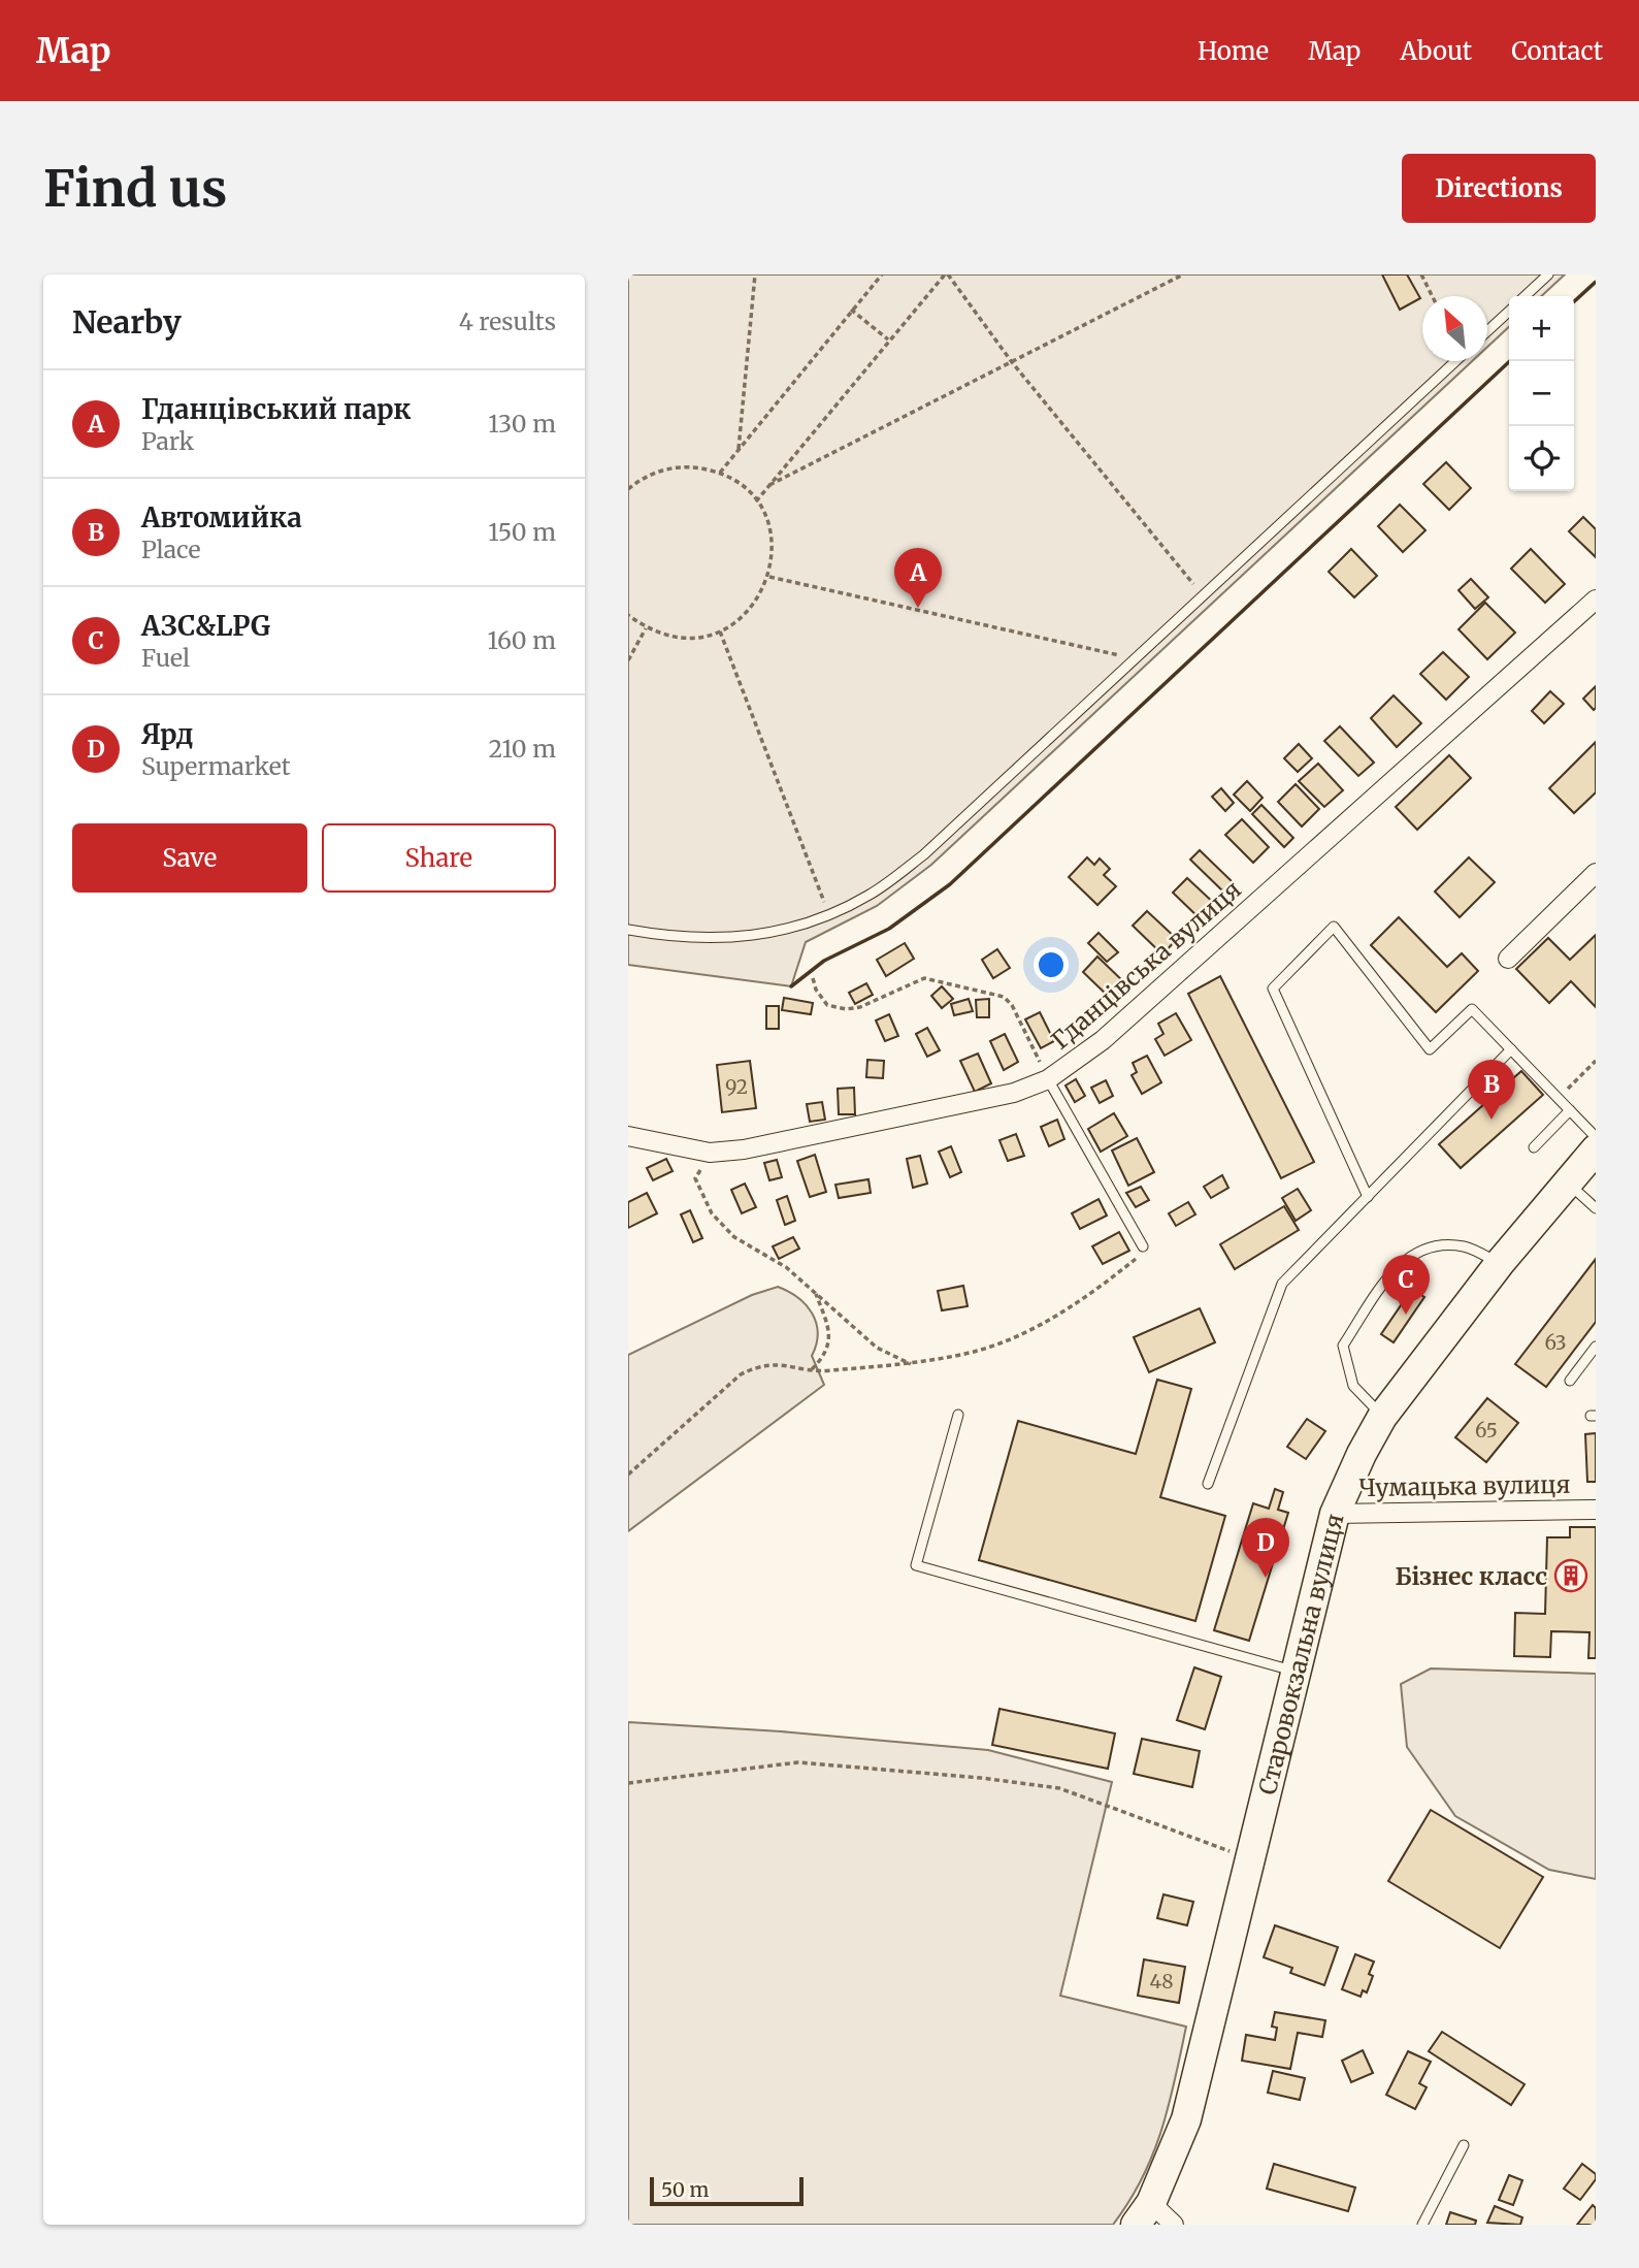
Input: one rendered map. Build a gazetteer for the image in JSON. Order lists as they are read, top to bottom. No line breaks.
{"streets":{"main road":["Старовокзальна вулиця"],"street":["Гданцівська вулиця","Чумацька вулиця"]},"crossings":[["Чумацька вулиця","Старовокзальна вулиця"]],"places":{"building":["Бізнес класс"]},"house_numbers":["92","63","65","48"],"scale_bar":"50 m","north":"top left","page":{"header":"Map","nav":["Home","Map","About","Contact"],"buttons":["Directions",["Save","Share"]],"title":"Find us","heading":["Nearby","4 results"],"map_buttons":["+","−"],"list":[{"mark":"A","name":"Гданцівський парк","note":"Park","value":"130 m"},{"mark":"B","name":"Автомийка","note":"Place","value":"150 m"},{"mark":"C","name":"АЗС&LPG","note":"Fuel","value":"160 m"},{"mark":"D","name":"Ярд","note":"Supermarket","value":"210 m"}],"pins":["A","B","C","D"],"scale":"50 m"}}
